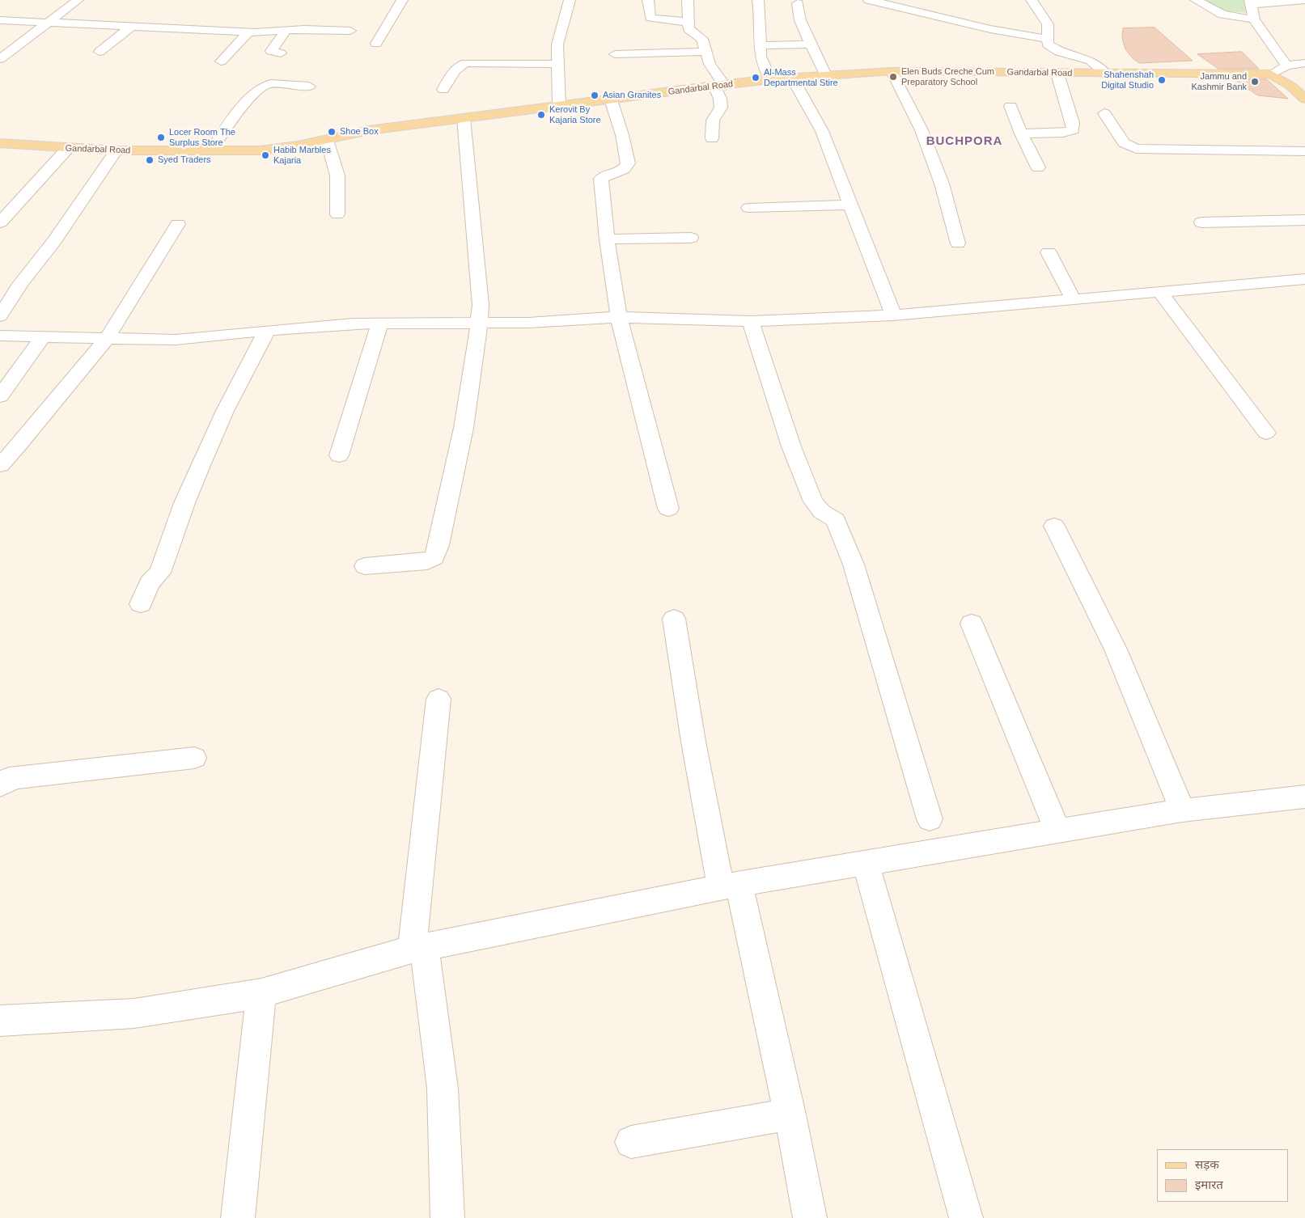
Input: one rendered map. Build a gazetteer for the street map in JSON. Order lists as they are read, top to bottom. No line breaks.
{"streets":{"main road":["Gandarbal Road"]},"districts":["BUCHPORA"],"places":["Elen Buds Creche Cum Preparatory School","Al-Mass Departmental Stire","Shahenshah Digital Studio","Jammu and Kashmir Bank","Asian Granites","Kerovit By Kajaria Store","Shoe Box","Locer Room The Surplus Store","Habib Marbles Kajaria","Syed Traders"],"legend":["सड़क","इमारत"]}
